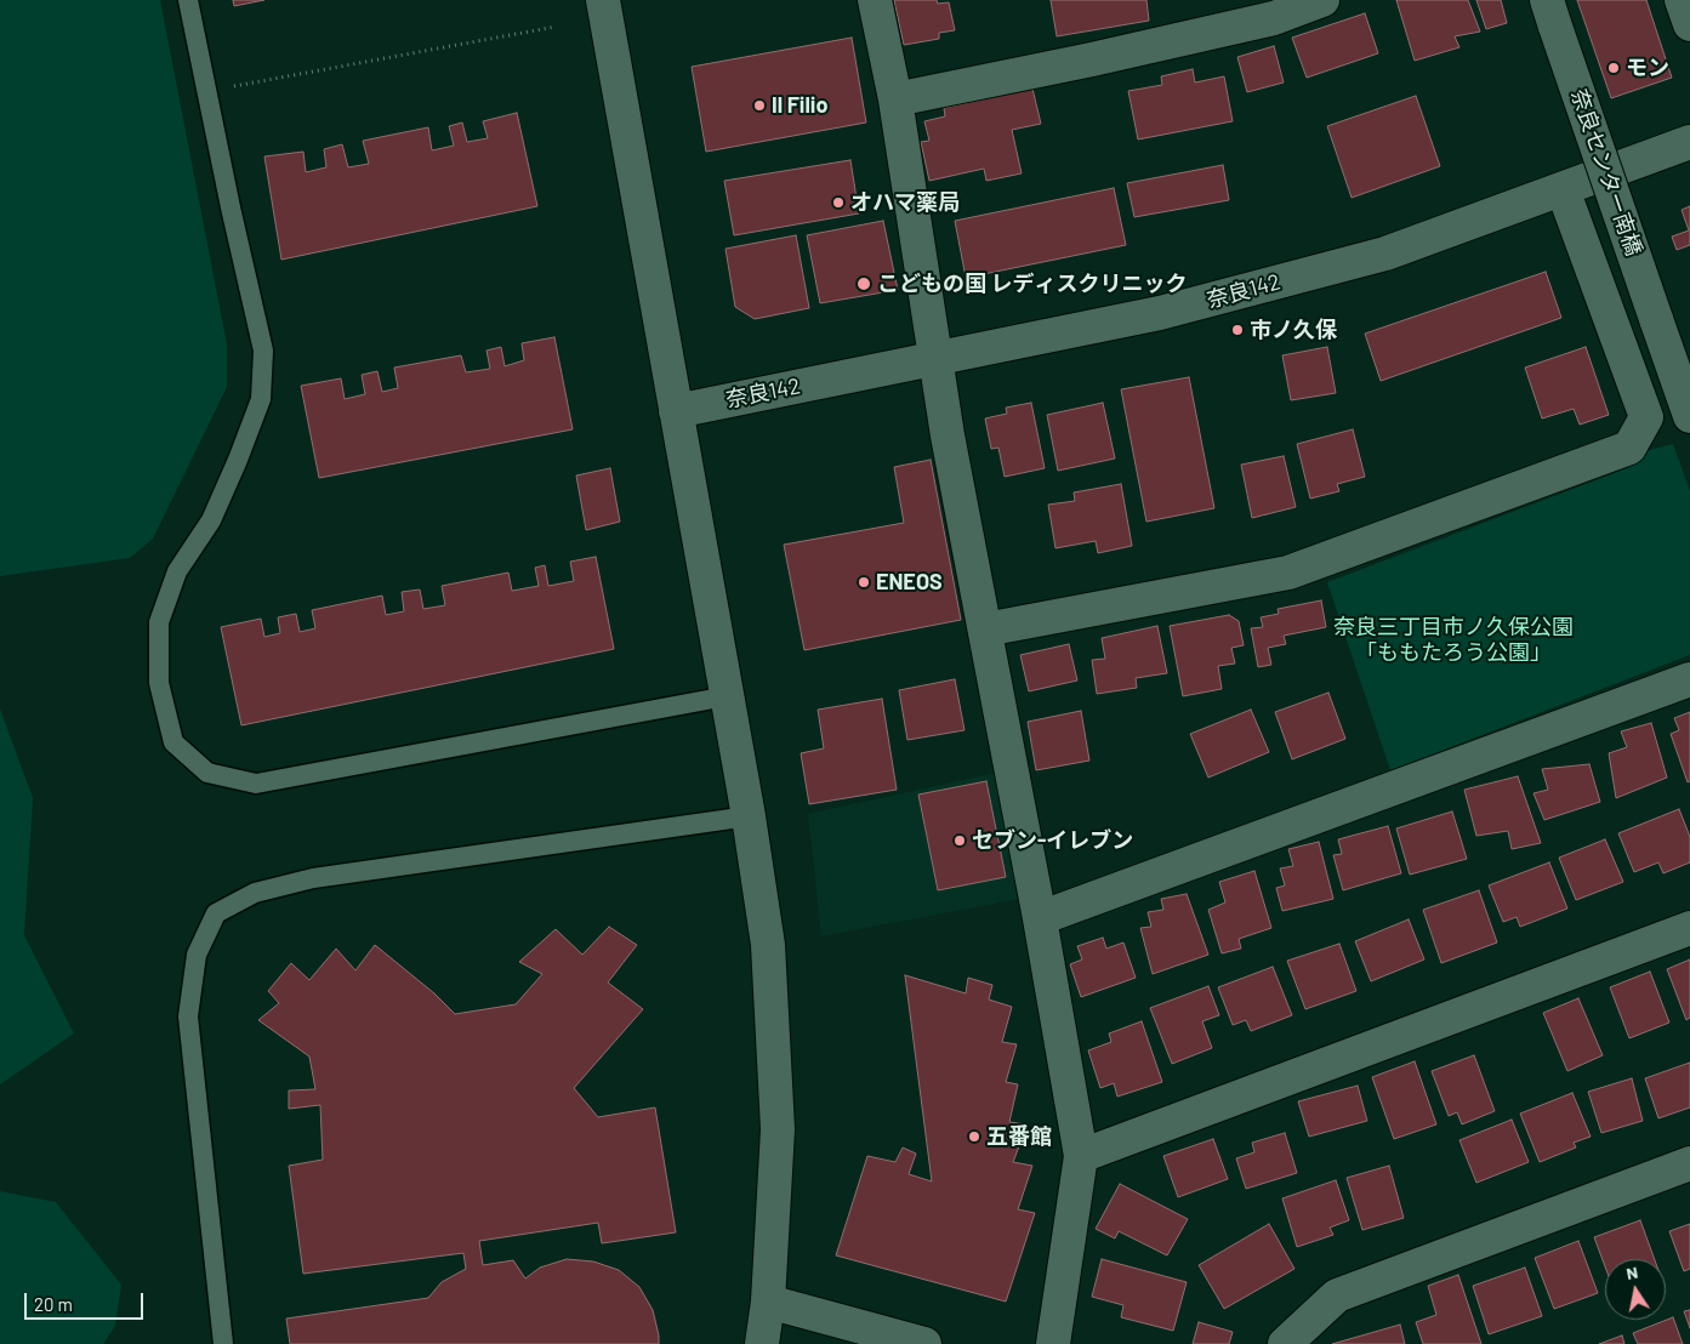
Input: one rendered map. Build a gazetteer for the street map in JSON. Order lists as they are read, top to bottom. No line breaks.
{"streets":{"street":["奈良センター南橋","奈良142"]},"parks":["奈良三丁目市ノ久保公園 「ももたろう公園」"],"places":["モン","Il Filio","オハマ薬局","こどもの国 レディスクリニック","市ノ久保","ENEOS","セブン-イレブン","五番館"],"scale_bar":"20 m","north":"top"}
